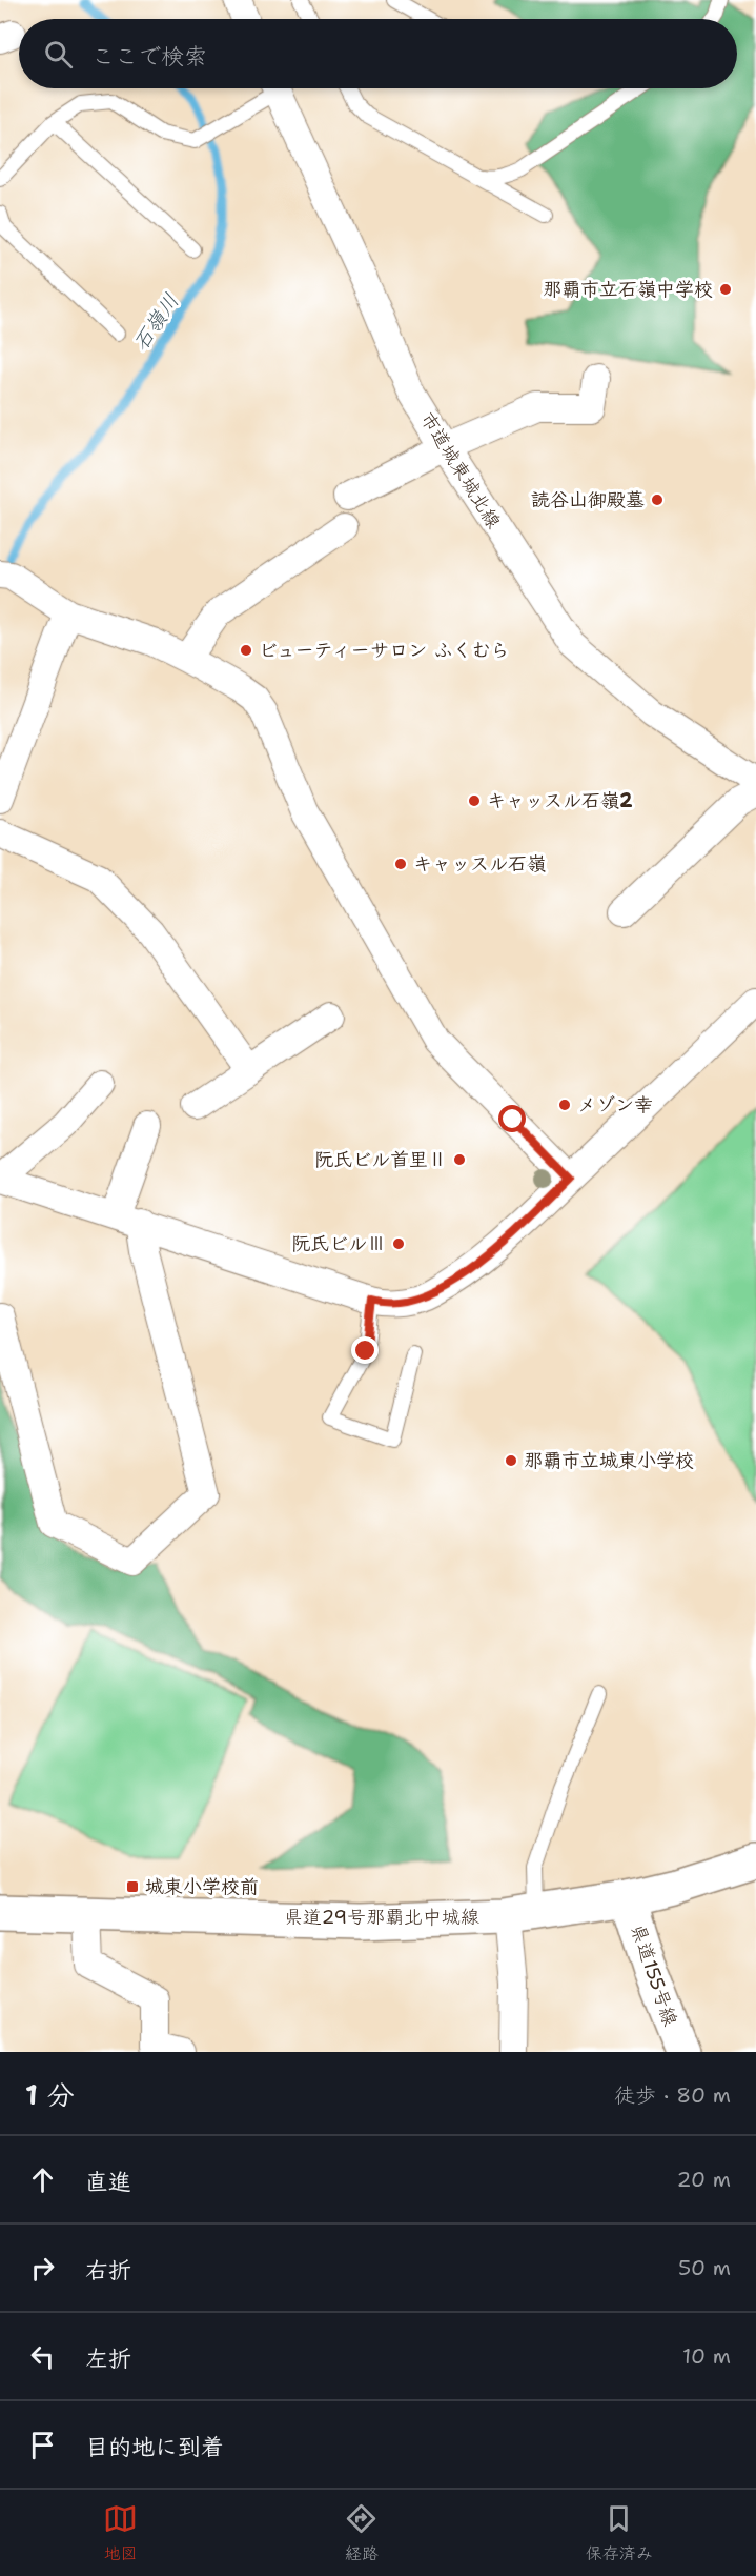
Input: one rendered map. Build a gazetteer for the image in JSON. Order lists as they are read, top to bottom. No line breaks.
{"streets":{"main road":["県道29号那覇北中城線","県道155号線"],"street":["市道城東城北線"]},"crossings":[["県道29号那覇北中城線","県道155号線"]],"water":["石嶺川"],"places":{"other":["那覇市立石嶺中学校","読谷山御殿墓","ビューティーサロン ふくむら","キャッスル石嶺2","キャッスル石嶺","メゾン幸","阮氏ビル首里Ⅱ","阮氏ビルⅢ","那覇市立城東小学校"],"transit":["城東小学校前"]},"page":{"search":"ここで検索","heading":["1 分","徒歩 · 80 m"],"list":[["直進","20 m"],["右折","50 m"],["左折","10 m"],"目的地に到着"],"nav":["地図","経路","保存済み"]}}
